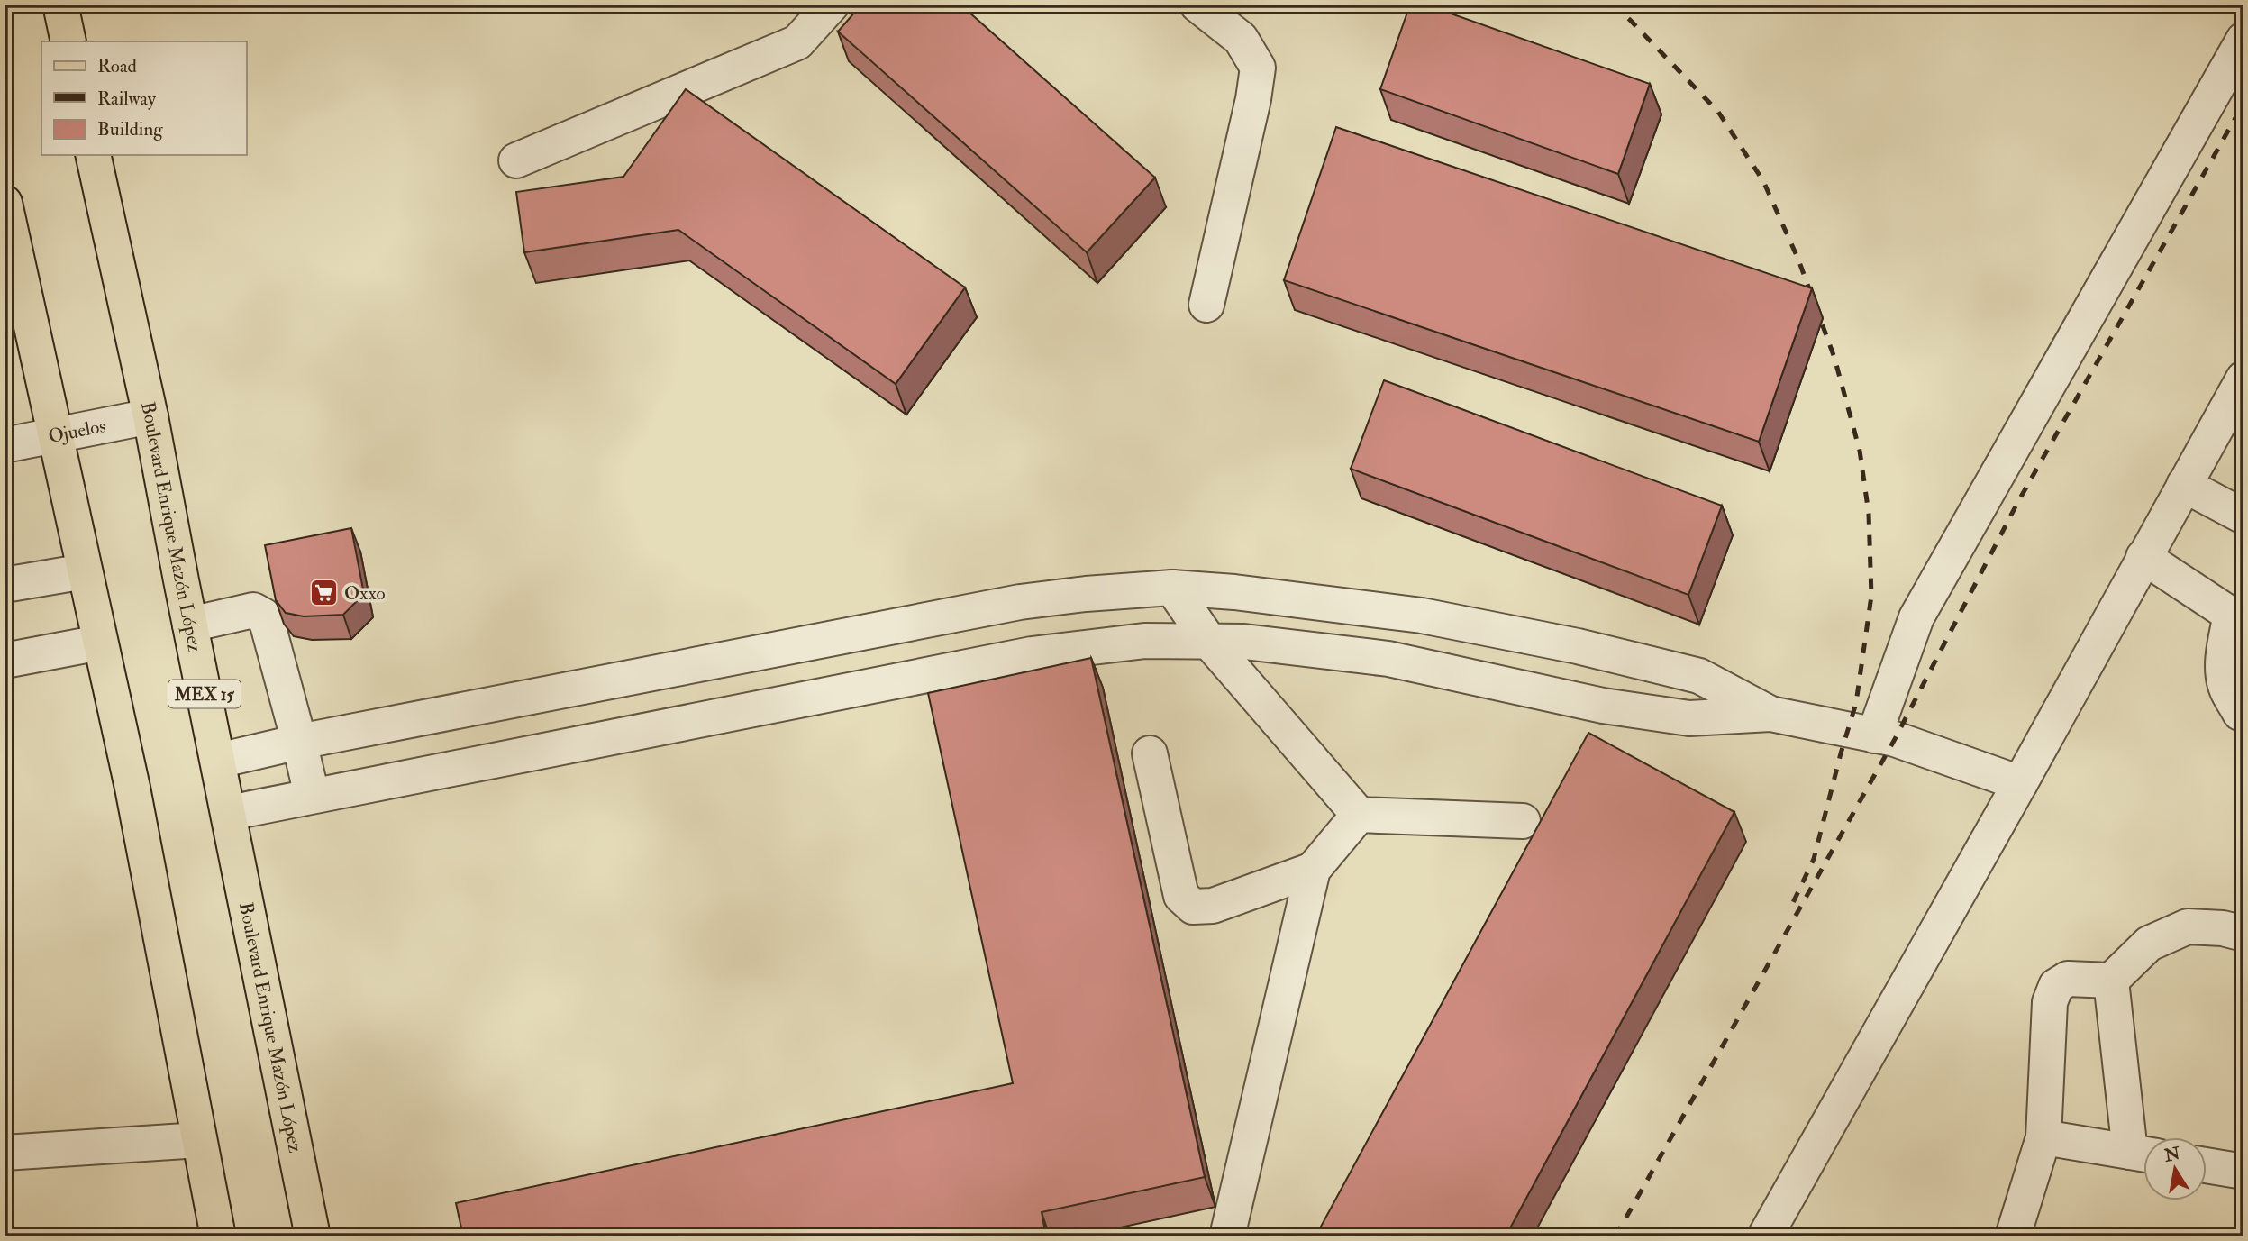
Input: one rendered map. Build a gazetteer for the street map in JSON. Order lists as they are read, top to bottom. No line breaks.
{"streets":{"main road":["Boulevard Enrique Mazón López","MEX 15"],"street":["Ojuelos"]},"crossings":[["Ojuelos","Boulevard Enrique Mazón López"]],"places":{"supermarket":["Oxxo"]},"legend":["Road","Railway","Building"],"north":"top"}
